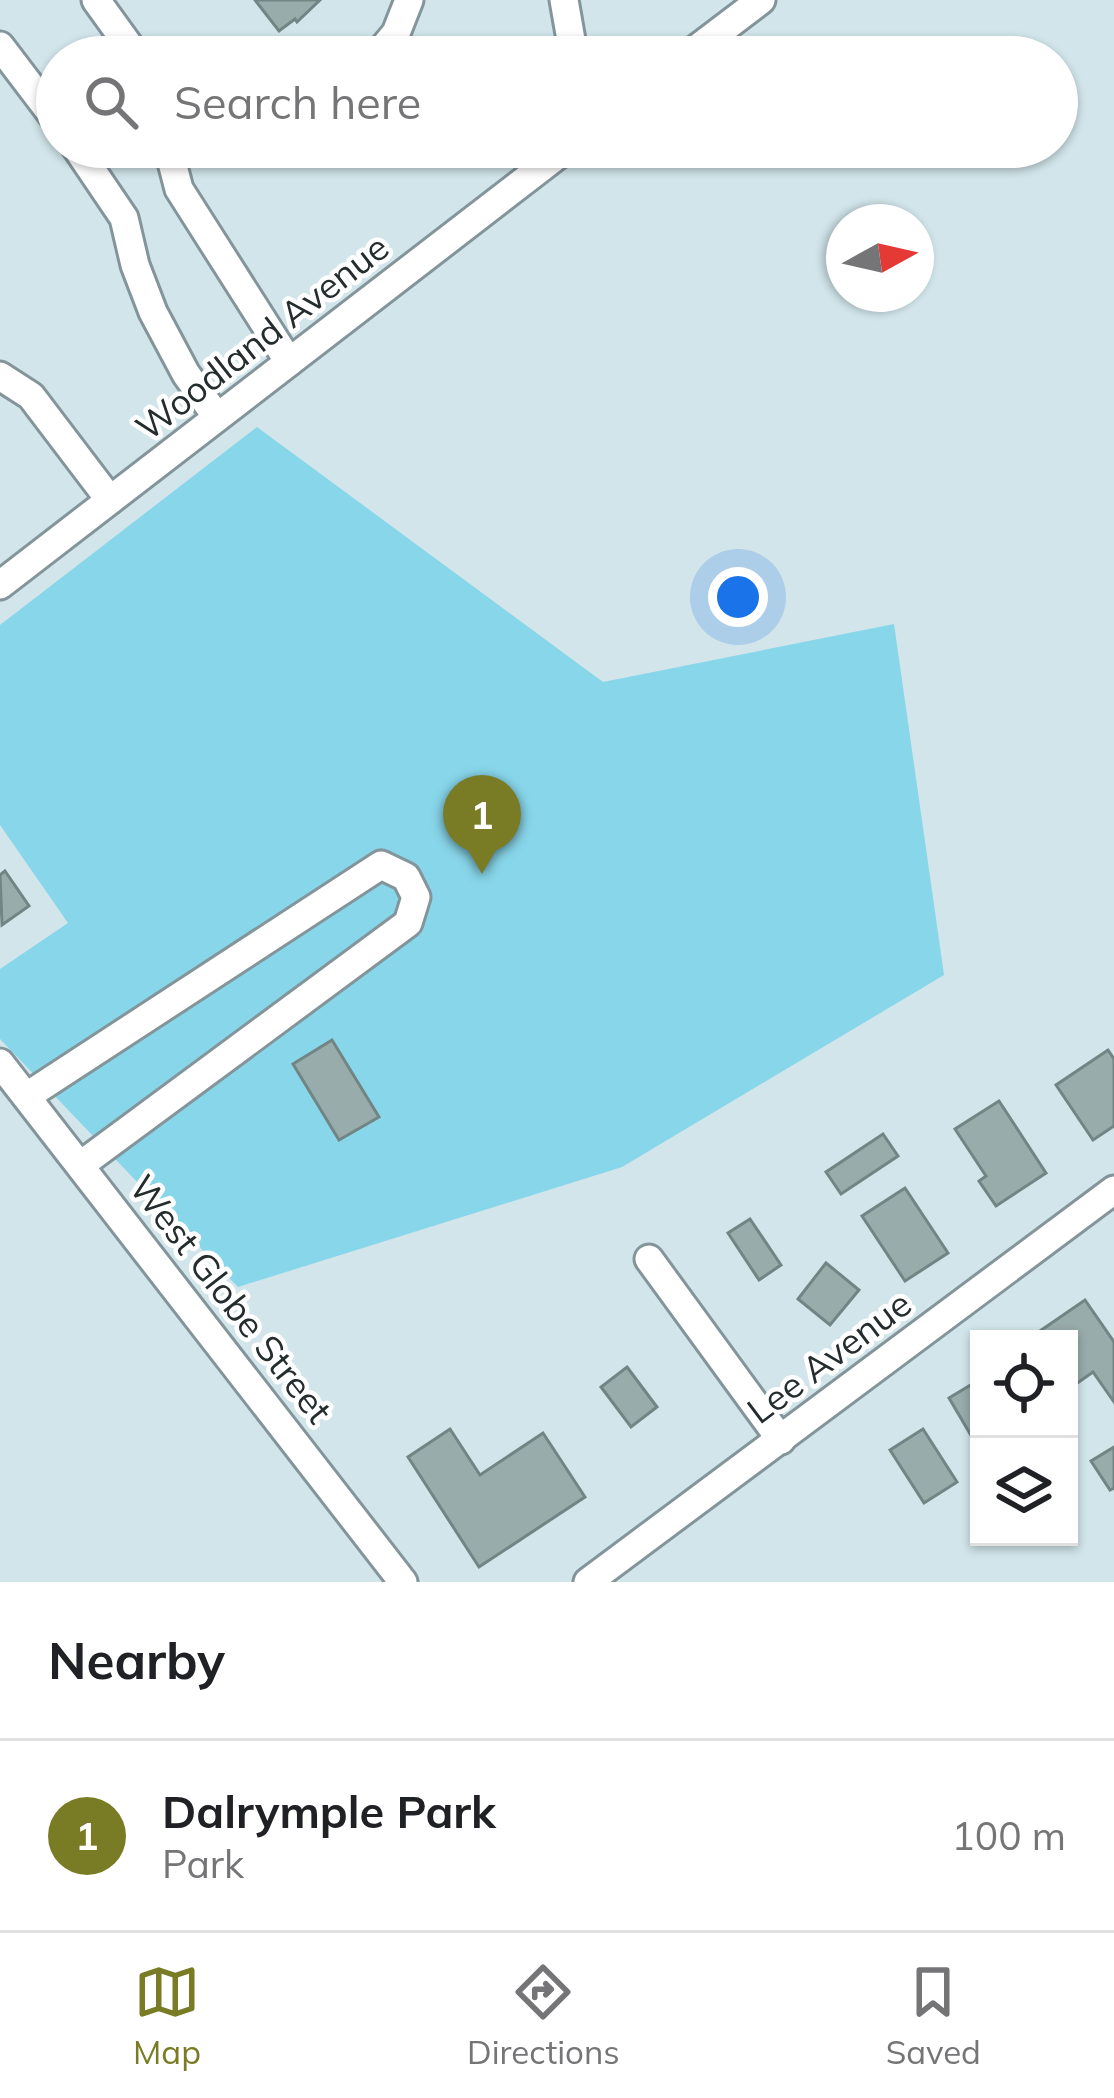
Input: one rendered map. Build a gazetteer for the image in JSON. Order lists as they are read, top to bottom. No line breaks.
{"streets":{"street":["Woodland Avenue","West Globe Street","Lee Avenue"]},"north":"right","page":{"search":"Search here","pins":"1","heading":"Nearby","list":[{"mark":"1","name":"Dalrymple Park","note":"Park","value":"100 m"}],"nav":["Map","Directions","Saved"]}}
